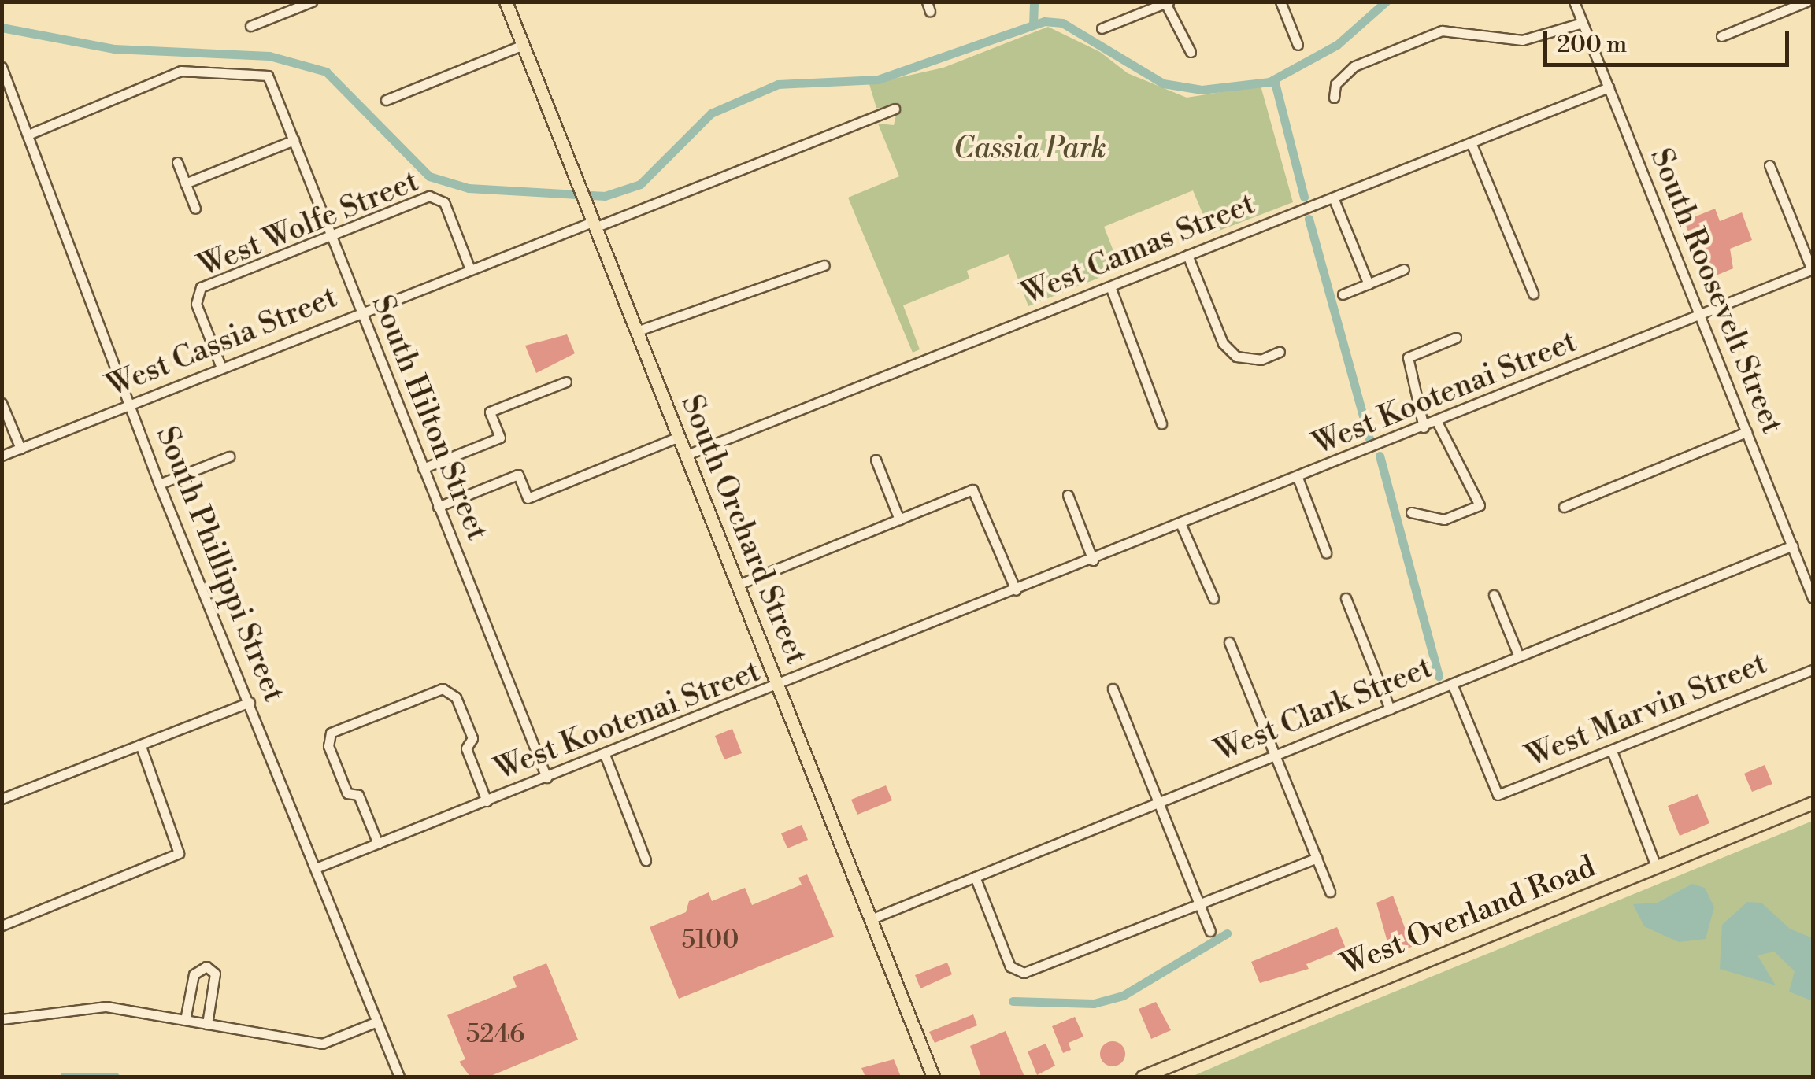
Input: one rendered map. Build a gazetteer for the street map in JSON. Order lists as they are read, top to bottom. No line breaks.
{"streets":{"main road":["South Orchard Street","West Overland Road"],"street":["West Wolfe Street","West Camas Street","South Roosevelt Street","West Cassia Street","West Kootenai Street","South Hilton Street","South Phillippi Street","West Clark Street","West Marvin Street"]},"crossings":[["West Wolfe Street","West Cassia Street"],["West Wolfe Street","South Hilton Street"],["West Camas Street","South Roosevelt Street"],["West Camas Street","South Orchard Street"],["South Roosevelt Street","West Kootenai Street"],["South Roosevelt Street","West Clark Street"],["West Cassia Street","South Hilton Street"],["West Cassia Street","South Orchard Street"],["West Cassia Street","South Phillippi Street"],["West Kootenai Street","South Hilton Street"],["West Kootenai Street","South Orchard Street"],["West Kootenai Street","South Phillippi Street"],["South Hilton Street","South Phillippi Street"],["South Orchard Street","West Clark Street"],["West Clark Street","West Marvin Street"]],"parks":["Cassia Park"],"house_numbers":["5100","5246"],"scale_bar":"200 m"}
